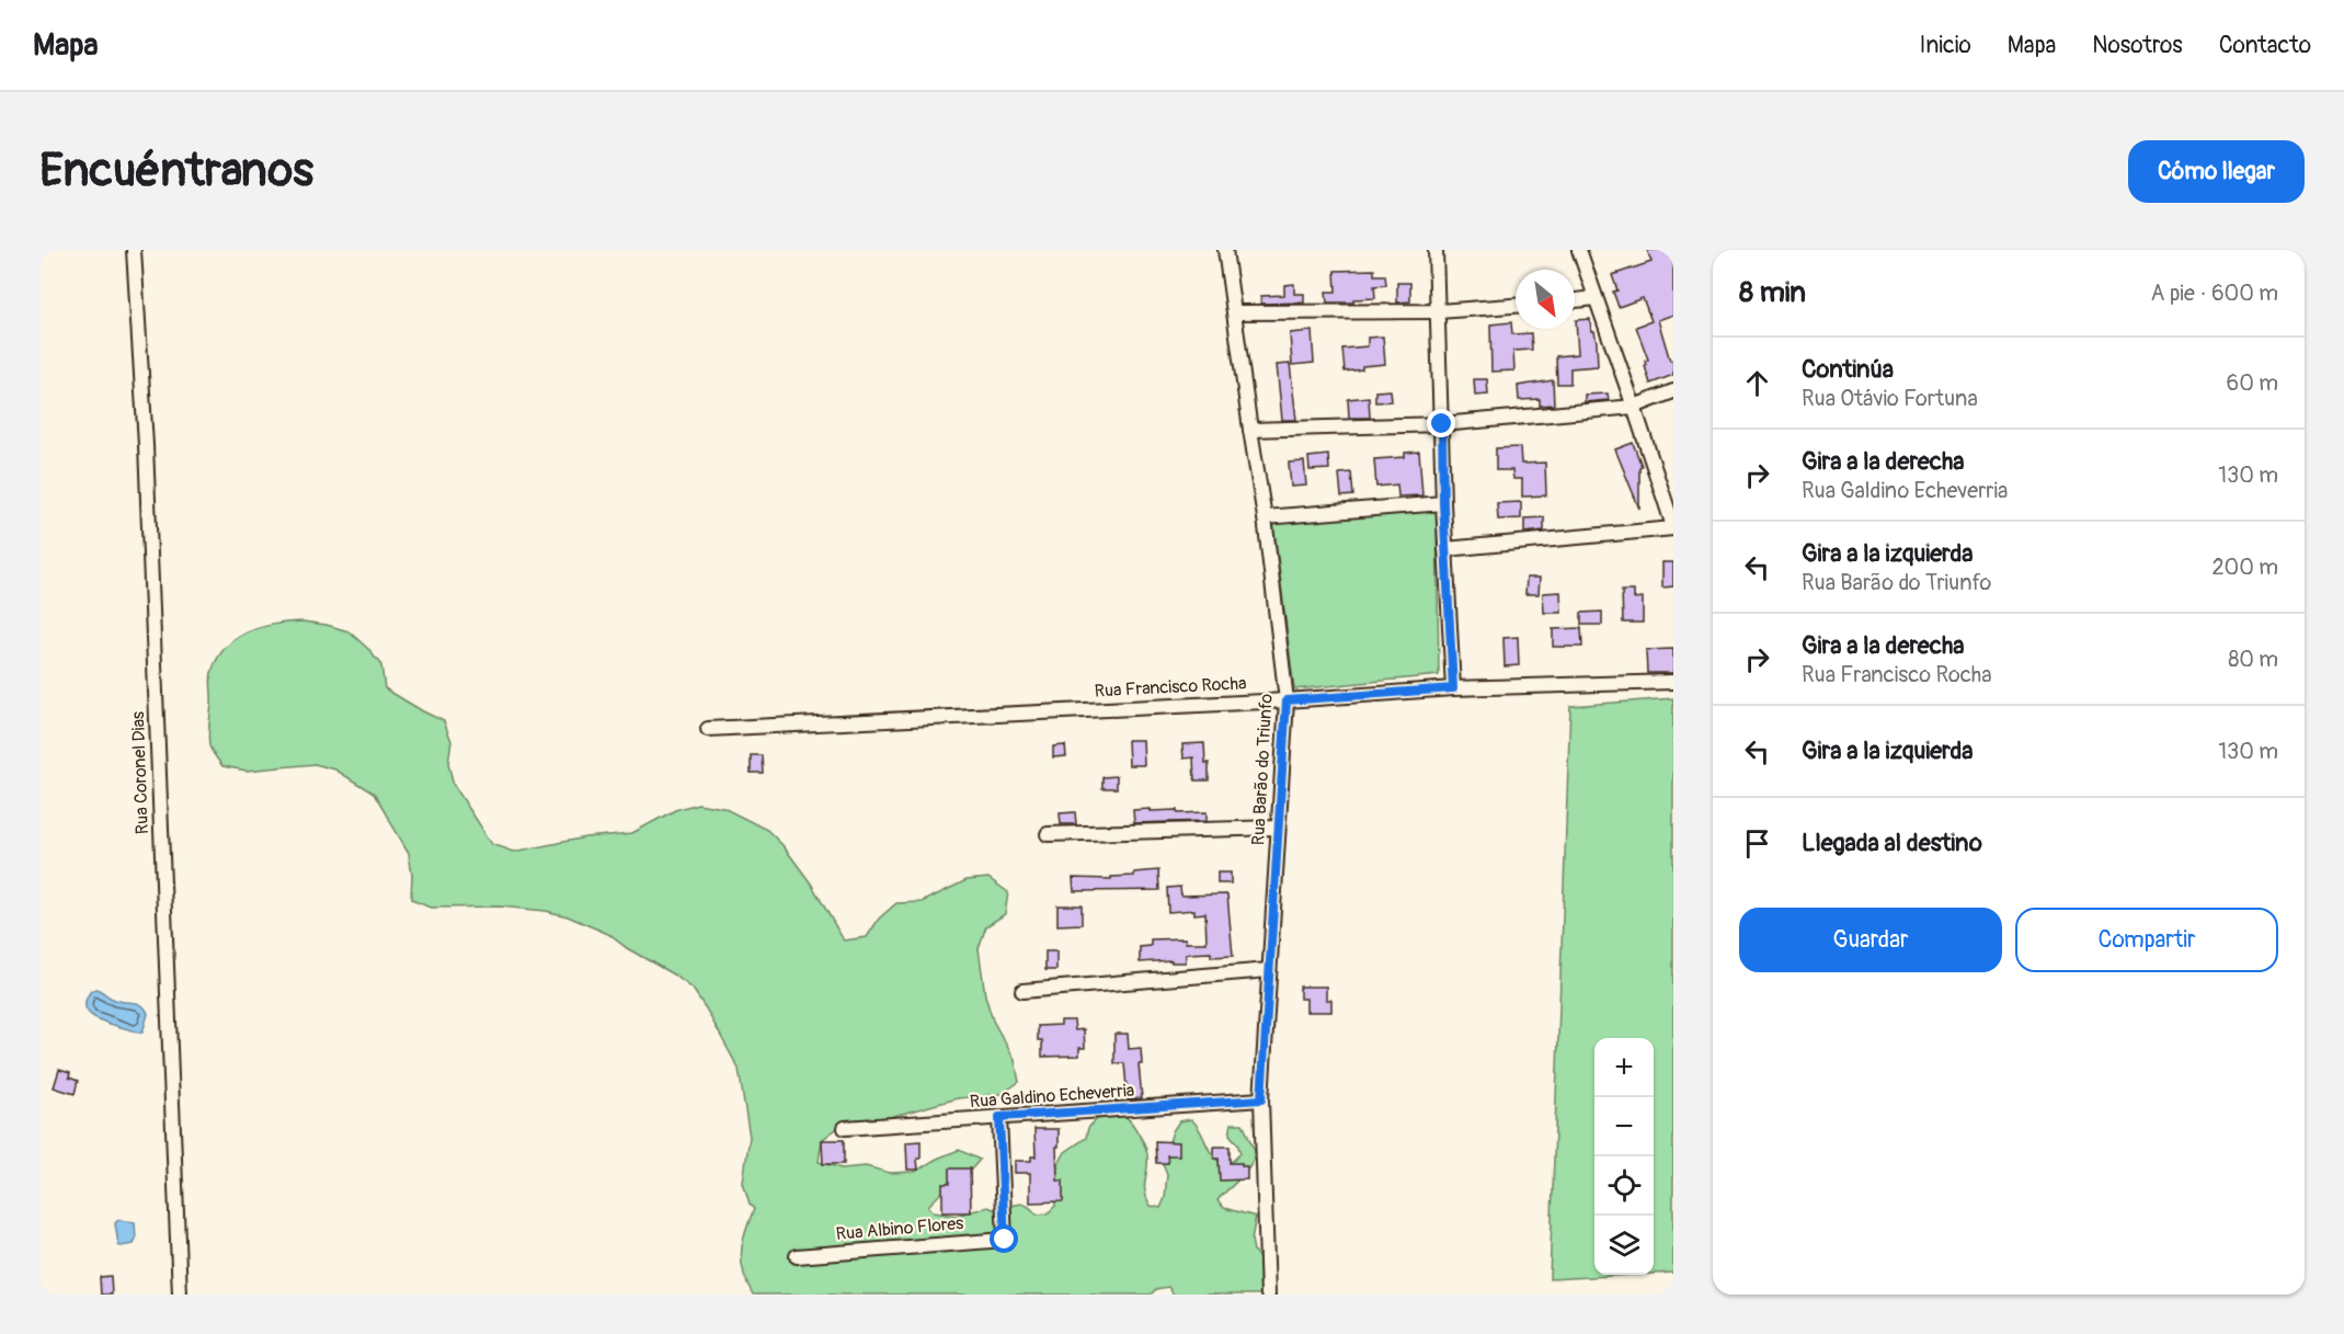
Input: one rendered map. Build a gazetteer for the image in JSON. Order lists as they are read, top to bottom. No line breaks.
{"streets":{"street":["Rua Francisco Rocha","Rua Barão do Triunfo","Rua Coronel Dias","Rua Galdino Echeverria","Rua Albino Flores"]},"crossings":[["Rua Francisco Rocha","Rua Barão do Triunfo"],["Rua Barão do Triunfo","Rua Galdino Echeverria"],["Rua Galdino Echeverria","Rua Albino Flores"]],"north":"bottom right","page":{"header":"Mapa","nav":["Inicio","Mapa","Nosotros","Contacto"],"buttons":["Cómo llegar",["Guardar","Compartir"]],"title":"Encuéntranos","heading":["8 min","A pie · 600 m"],"list":[["Continúa","Rua Otávio Fortuna","60 m"],["Gira a la derecha","Rua Galdino Echeverria","130 m"],["Gira a la izquierda","Rua Barão do Triunfo","200 m"],["Gira a la derecha","Rua Francisco Rocha","80 m"],["Gira a la izquierda","130 m"],"Llegada al destino"],"map_buttons":["+","−"]}}
